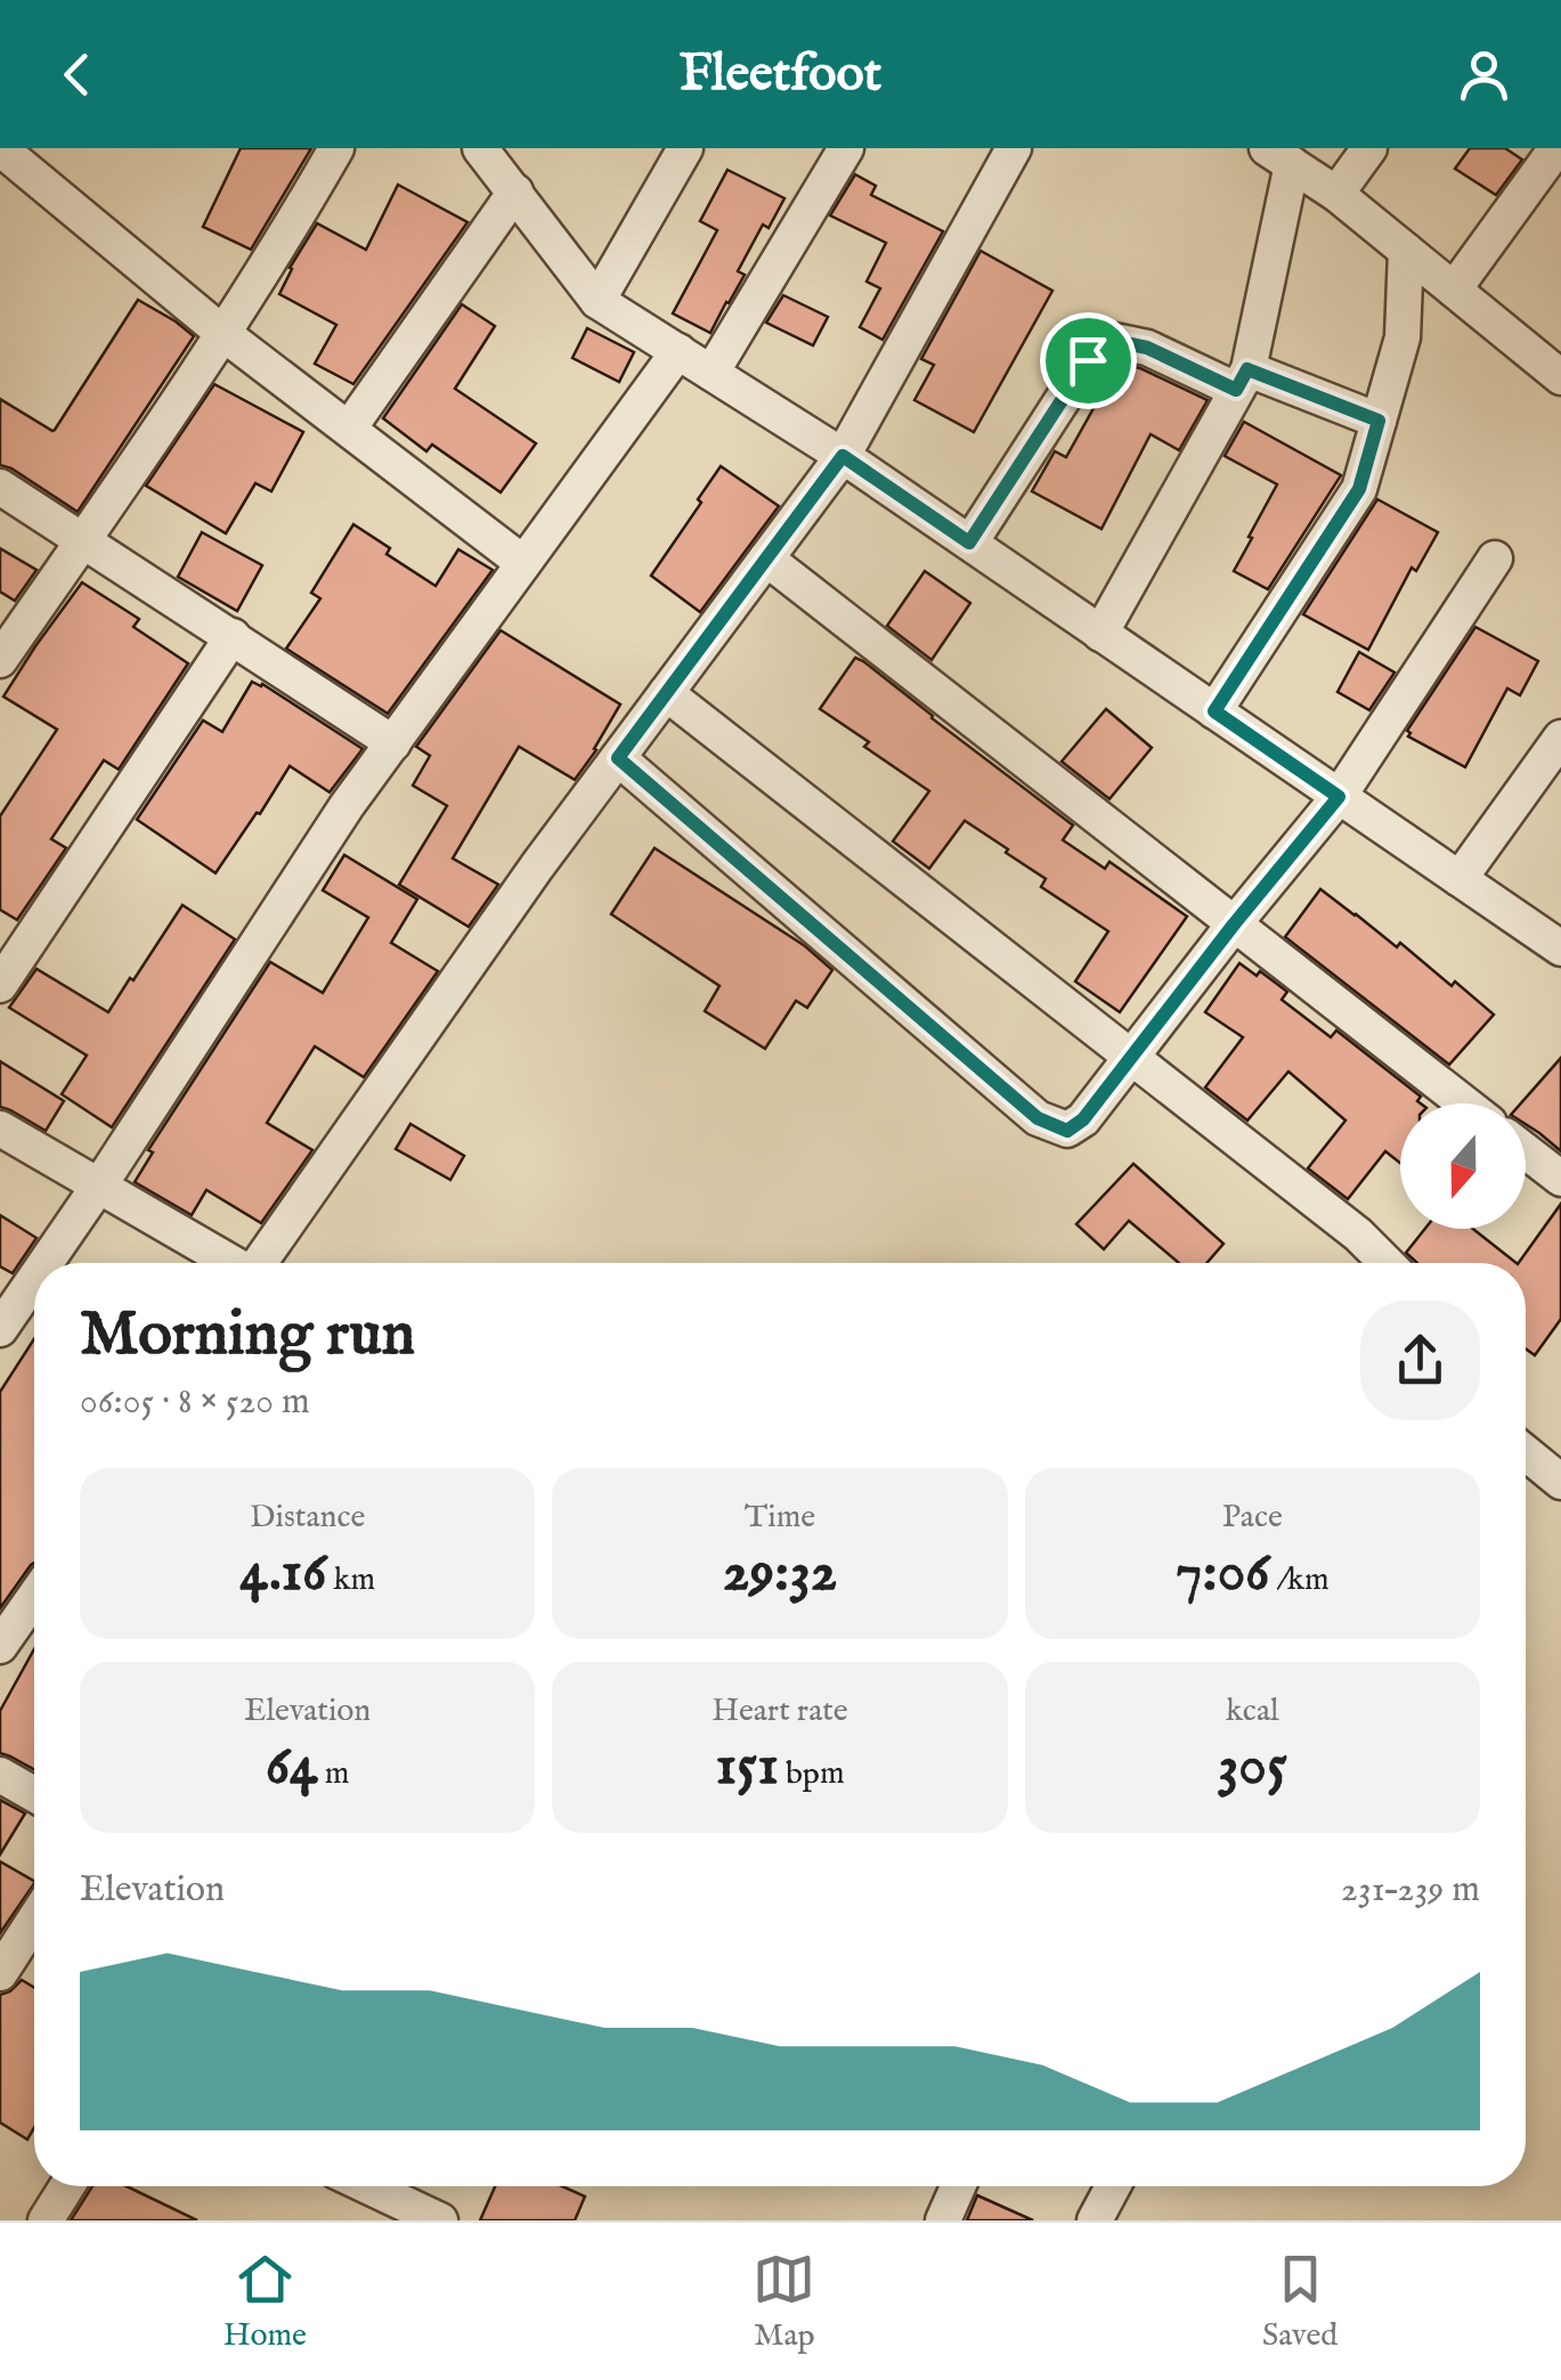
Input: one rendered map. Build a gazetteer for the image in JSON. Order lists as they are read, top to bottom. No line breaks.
{"north":"bottom","page":{"header":"Fleetfoot","heading":["Morning run","06:05 · 8 × 520 m"],"stats":[["Distance","4.16 km"],["Time","29:32"],["Pace","7:06 /km"],["Elevation","64 m"],["Heart rate","151 bpm"],["kcal","305"]],"chart":["Elevation","231–239 m"],"tabs":["Home","Map","Saved"]}}
